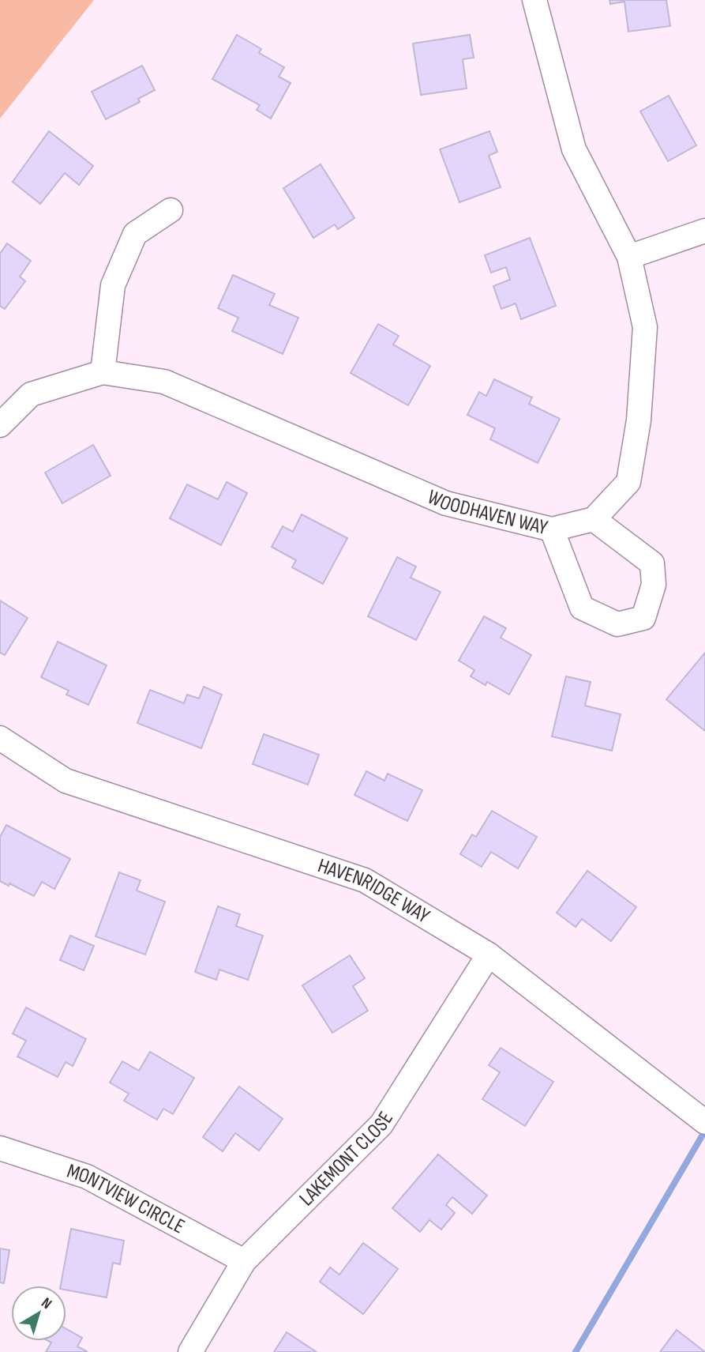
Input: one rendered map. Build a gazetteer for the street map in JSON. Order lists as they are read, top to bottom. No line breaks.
{"streets":{"street":["WOODHAVEN WAY","HAVENRIDGE WAY","LAKEMONT CLOSE","MONTVIEW CIRCLE"]},"crossings":[["HAVENRIDGE WAY","LAKEMONT CLOSE"],["LAKEMONT CLOSE","MONTVIEW CIRCLE"]],"north":"top right"}
